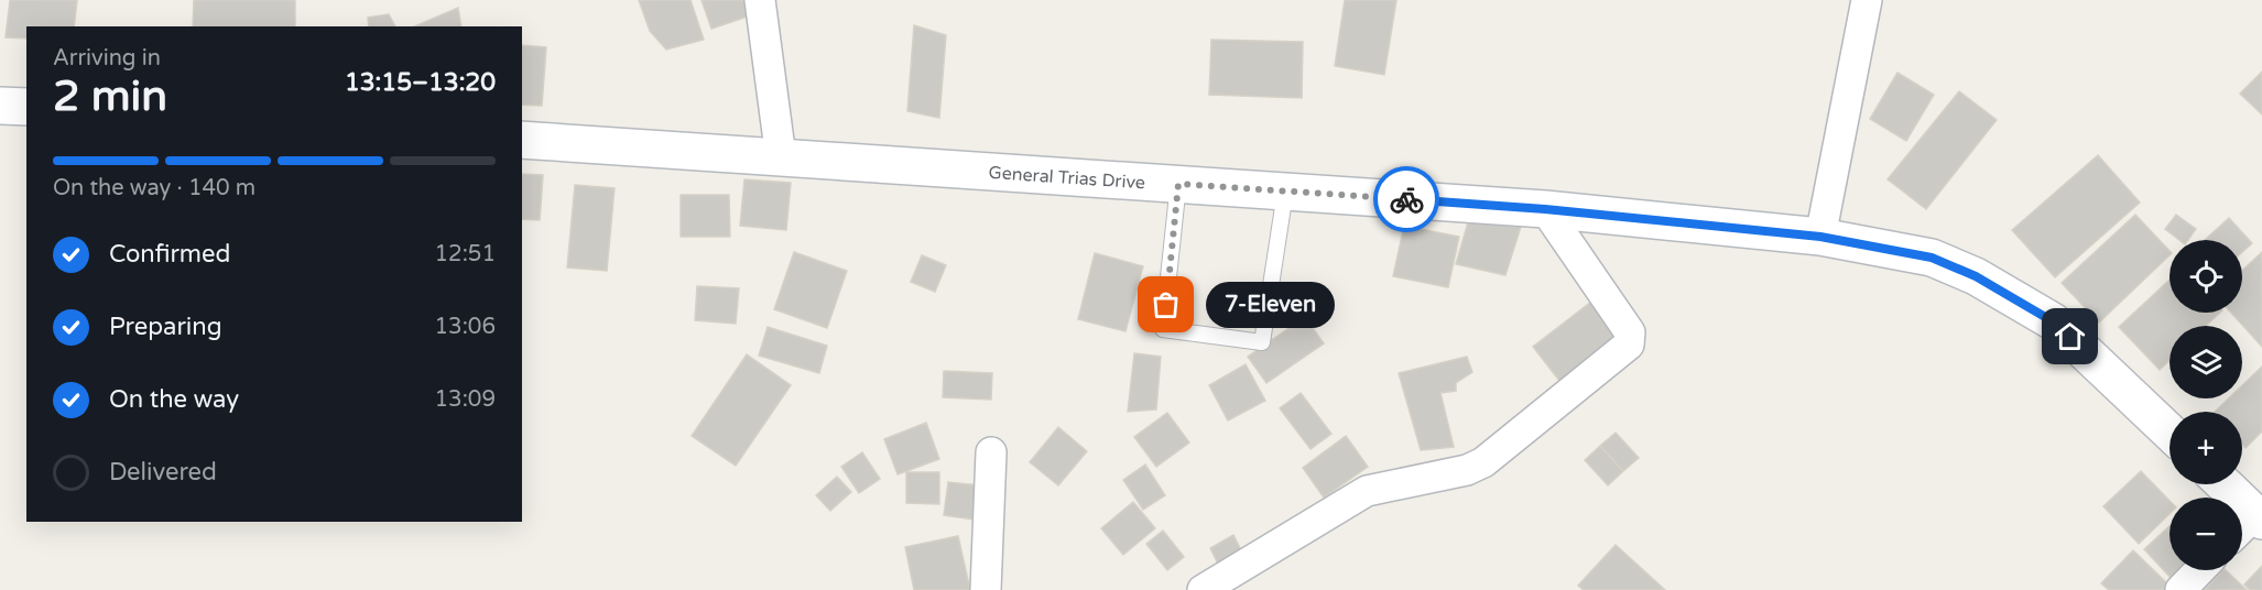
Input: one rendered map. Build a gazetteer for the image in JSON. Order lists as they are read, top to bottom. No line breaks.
{"streets":{"main road":["General Trias Drive"]},"places":["7-Eleven"],"page":{"heading":["2 min","Arriving in","13:15–13:20"],"bar":"On the way · 140 m","list":[["Confirmed","12:51"],["Preparing","13:06"],["On the way","13:09"],"Delivered"],"map_buttons":["+","−"],"bubble":"7-Eleven"}}
